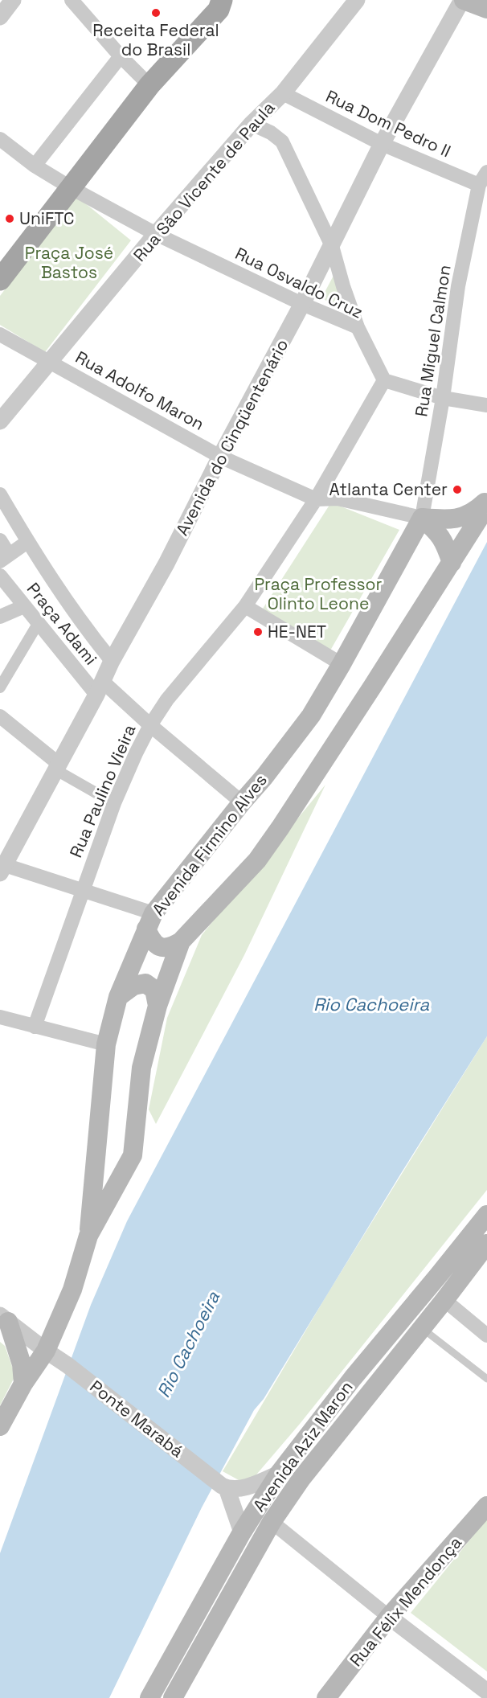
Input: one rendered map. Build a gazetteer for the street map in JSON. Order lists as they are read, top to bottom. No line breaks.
{"streets":{"main road":["Avenida Firmino Alves","Avenida Aziz Maron","Rua Félix Mendonça"],"street":["Rua Dom Pedro II","Rua São Vicente de Paula","Rua Osvaldo Cruz","Rua Miguel Calmon","Rua Adolfo Maron","Avenida do Cinqüentenário","Praça Adami","Rua Paulino Vieira","Ponte Marabá"]},"crossings":[["Rua Dom Pedro II","Rua São Vicente de Paula"],["Rua Dom Pedro II","Rua Miguel Calmon"],["Rua Dom Pedro II","Avenida do Cinqüentenário"],["Rua São Vicente de Paula","Rua Osvaldo Cruz"],["Rua São Vicente de Paula","Rua Adolfo Maron"],["Rua Osvaldo Cruz","Avenida do Cinqüentenário"],["Rua Osvaldo Cruz","Rua Paulino Vieira"],["Rua Miguel Calmon","Avenida Firmino Alves"],["Rua Adolfo Maron","Avenida do Cinqüentenário"],["Rua Adolfo Maron","Rua Paulino Vieira"],["Avenida do Cinqüentenário","Praça Adami"],["Praça Adami","Rua Paulino Vieira"],["Praça Adami","Avenida Firmino Alves"],["Avenida Firmino Alves","Ponte Marabá"]],"water":["Rio Cachoeira"],"parks":["Praça José Bastos","Praça Professor Olinto Leone"],"places":["Receita Federal do Brasil","UniFTC","Atlanta Center","HE-NET"]}
